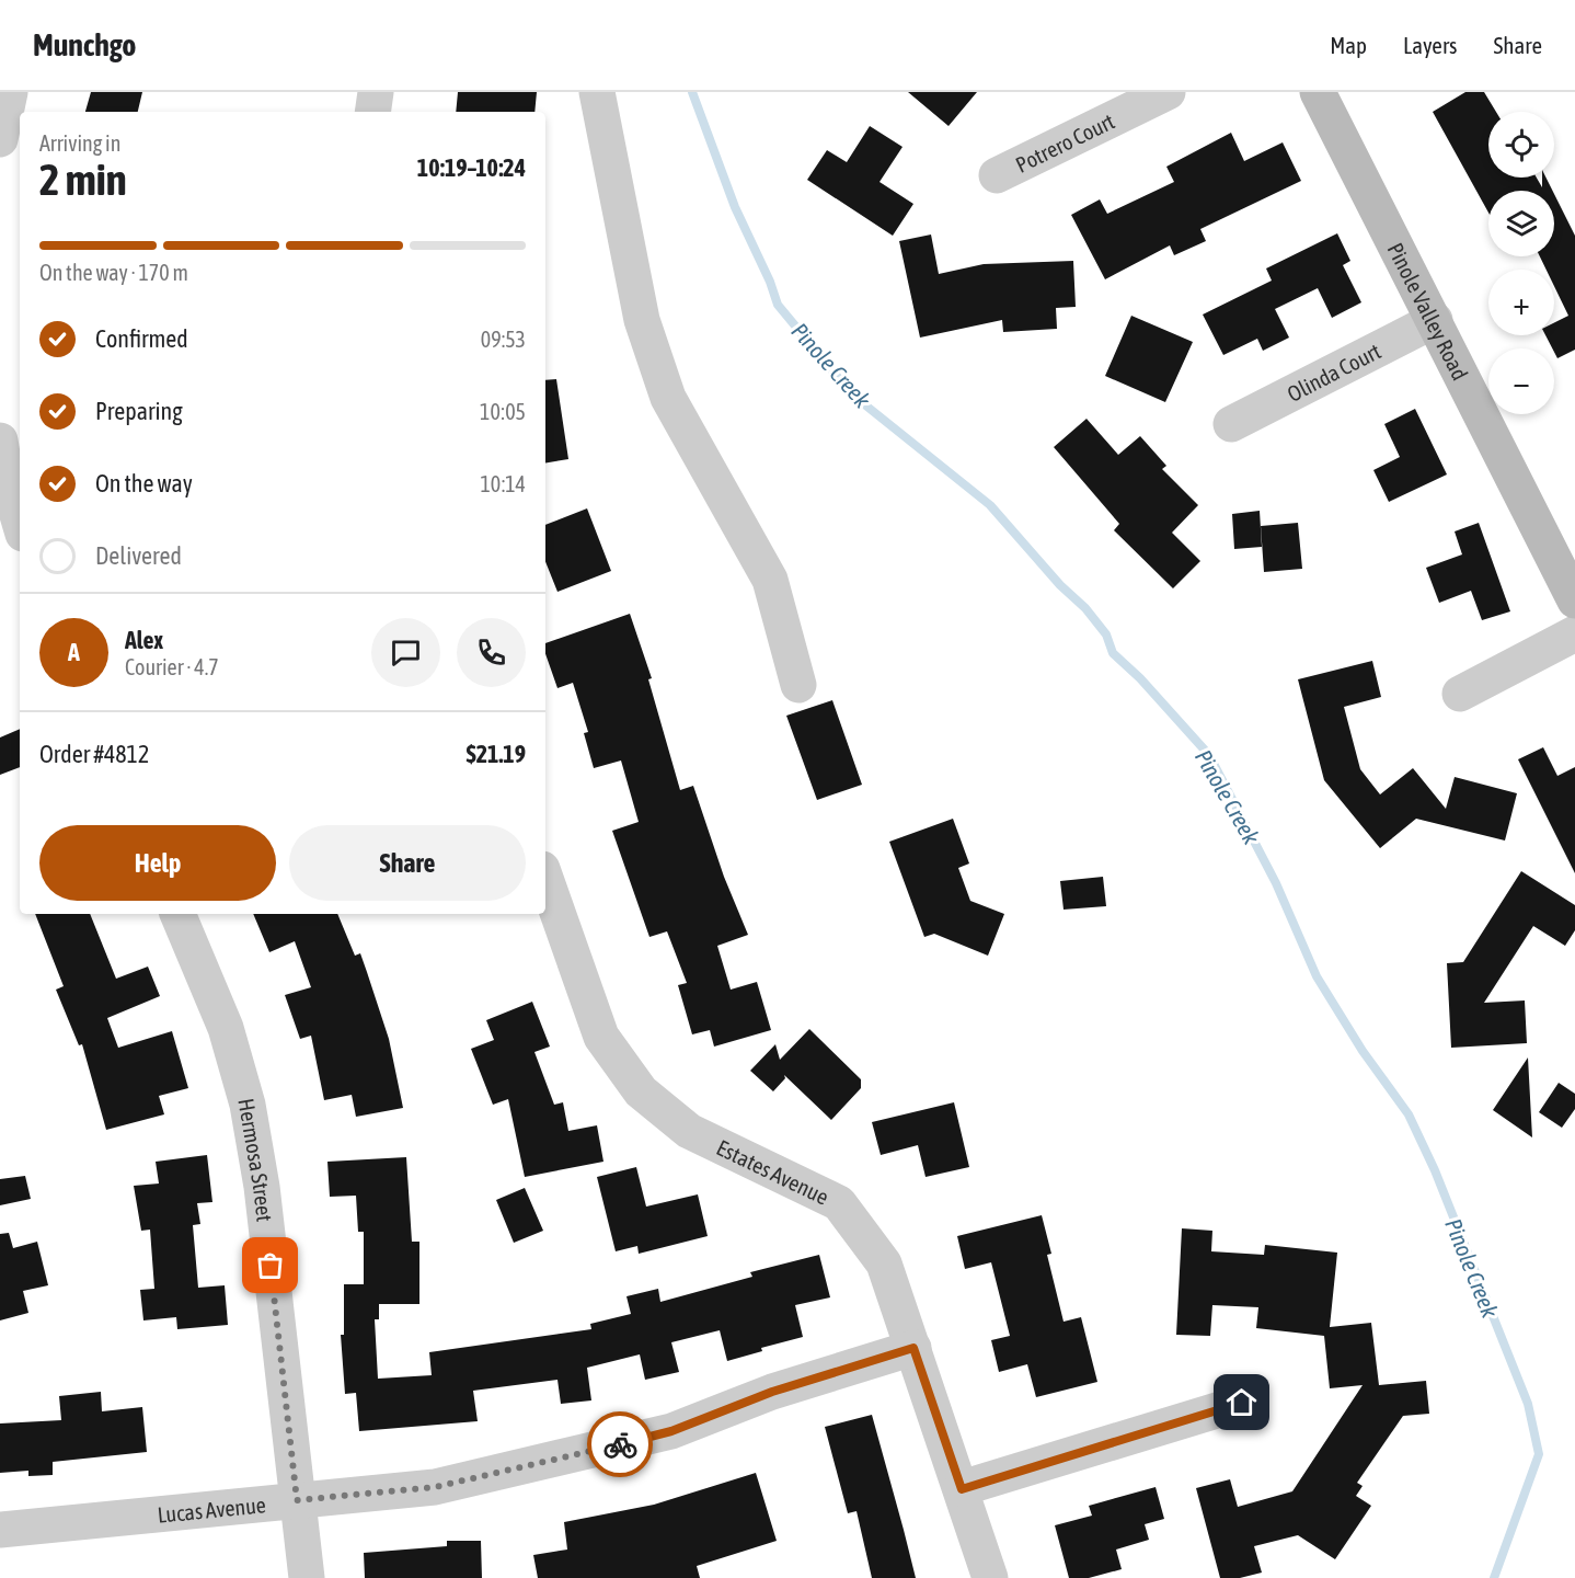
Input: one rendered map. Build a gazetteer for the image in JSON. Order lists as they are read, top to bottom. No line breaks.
{"streets":{"main road":["Pinole Valley Road"],"street":["Potrero Court","Olinda Court","Hermosa Street","Estates Avenue","Lucas Avenue"]},"crossings":[["Pinole Valley Road","Olinda Court"],["Hermosa Street","Lucas Avenue"],["Estates Avenue","Lucas Avenue"]],"water":["Pinole Creek"],"page":{"header":"Munchgo","nav":["Map","Layers","Share"],"map_buttons":["+","−"],"heading":["2 min","Arriving in","10:19–10:24"],"panel":["Alex","Courier · 4.7","Order #4812","$21.19"],"bar":"On the way · 170 m","list":[["Confirmed","09:53"],["Preparing","10:05"],["On the way","10:14"],"Delivered"],"round":"A","buttons":["Help","Share"]}}
